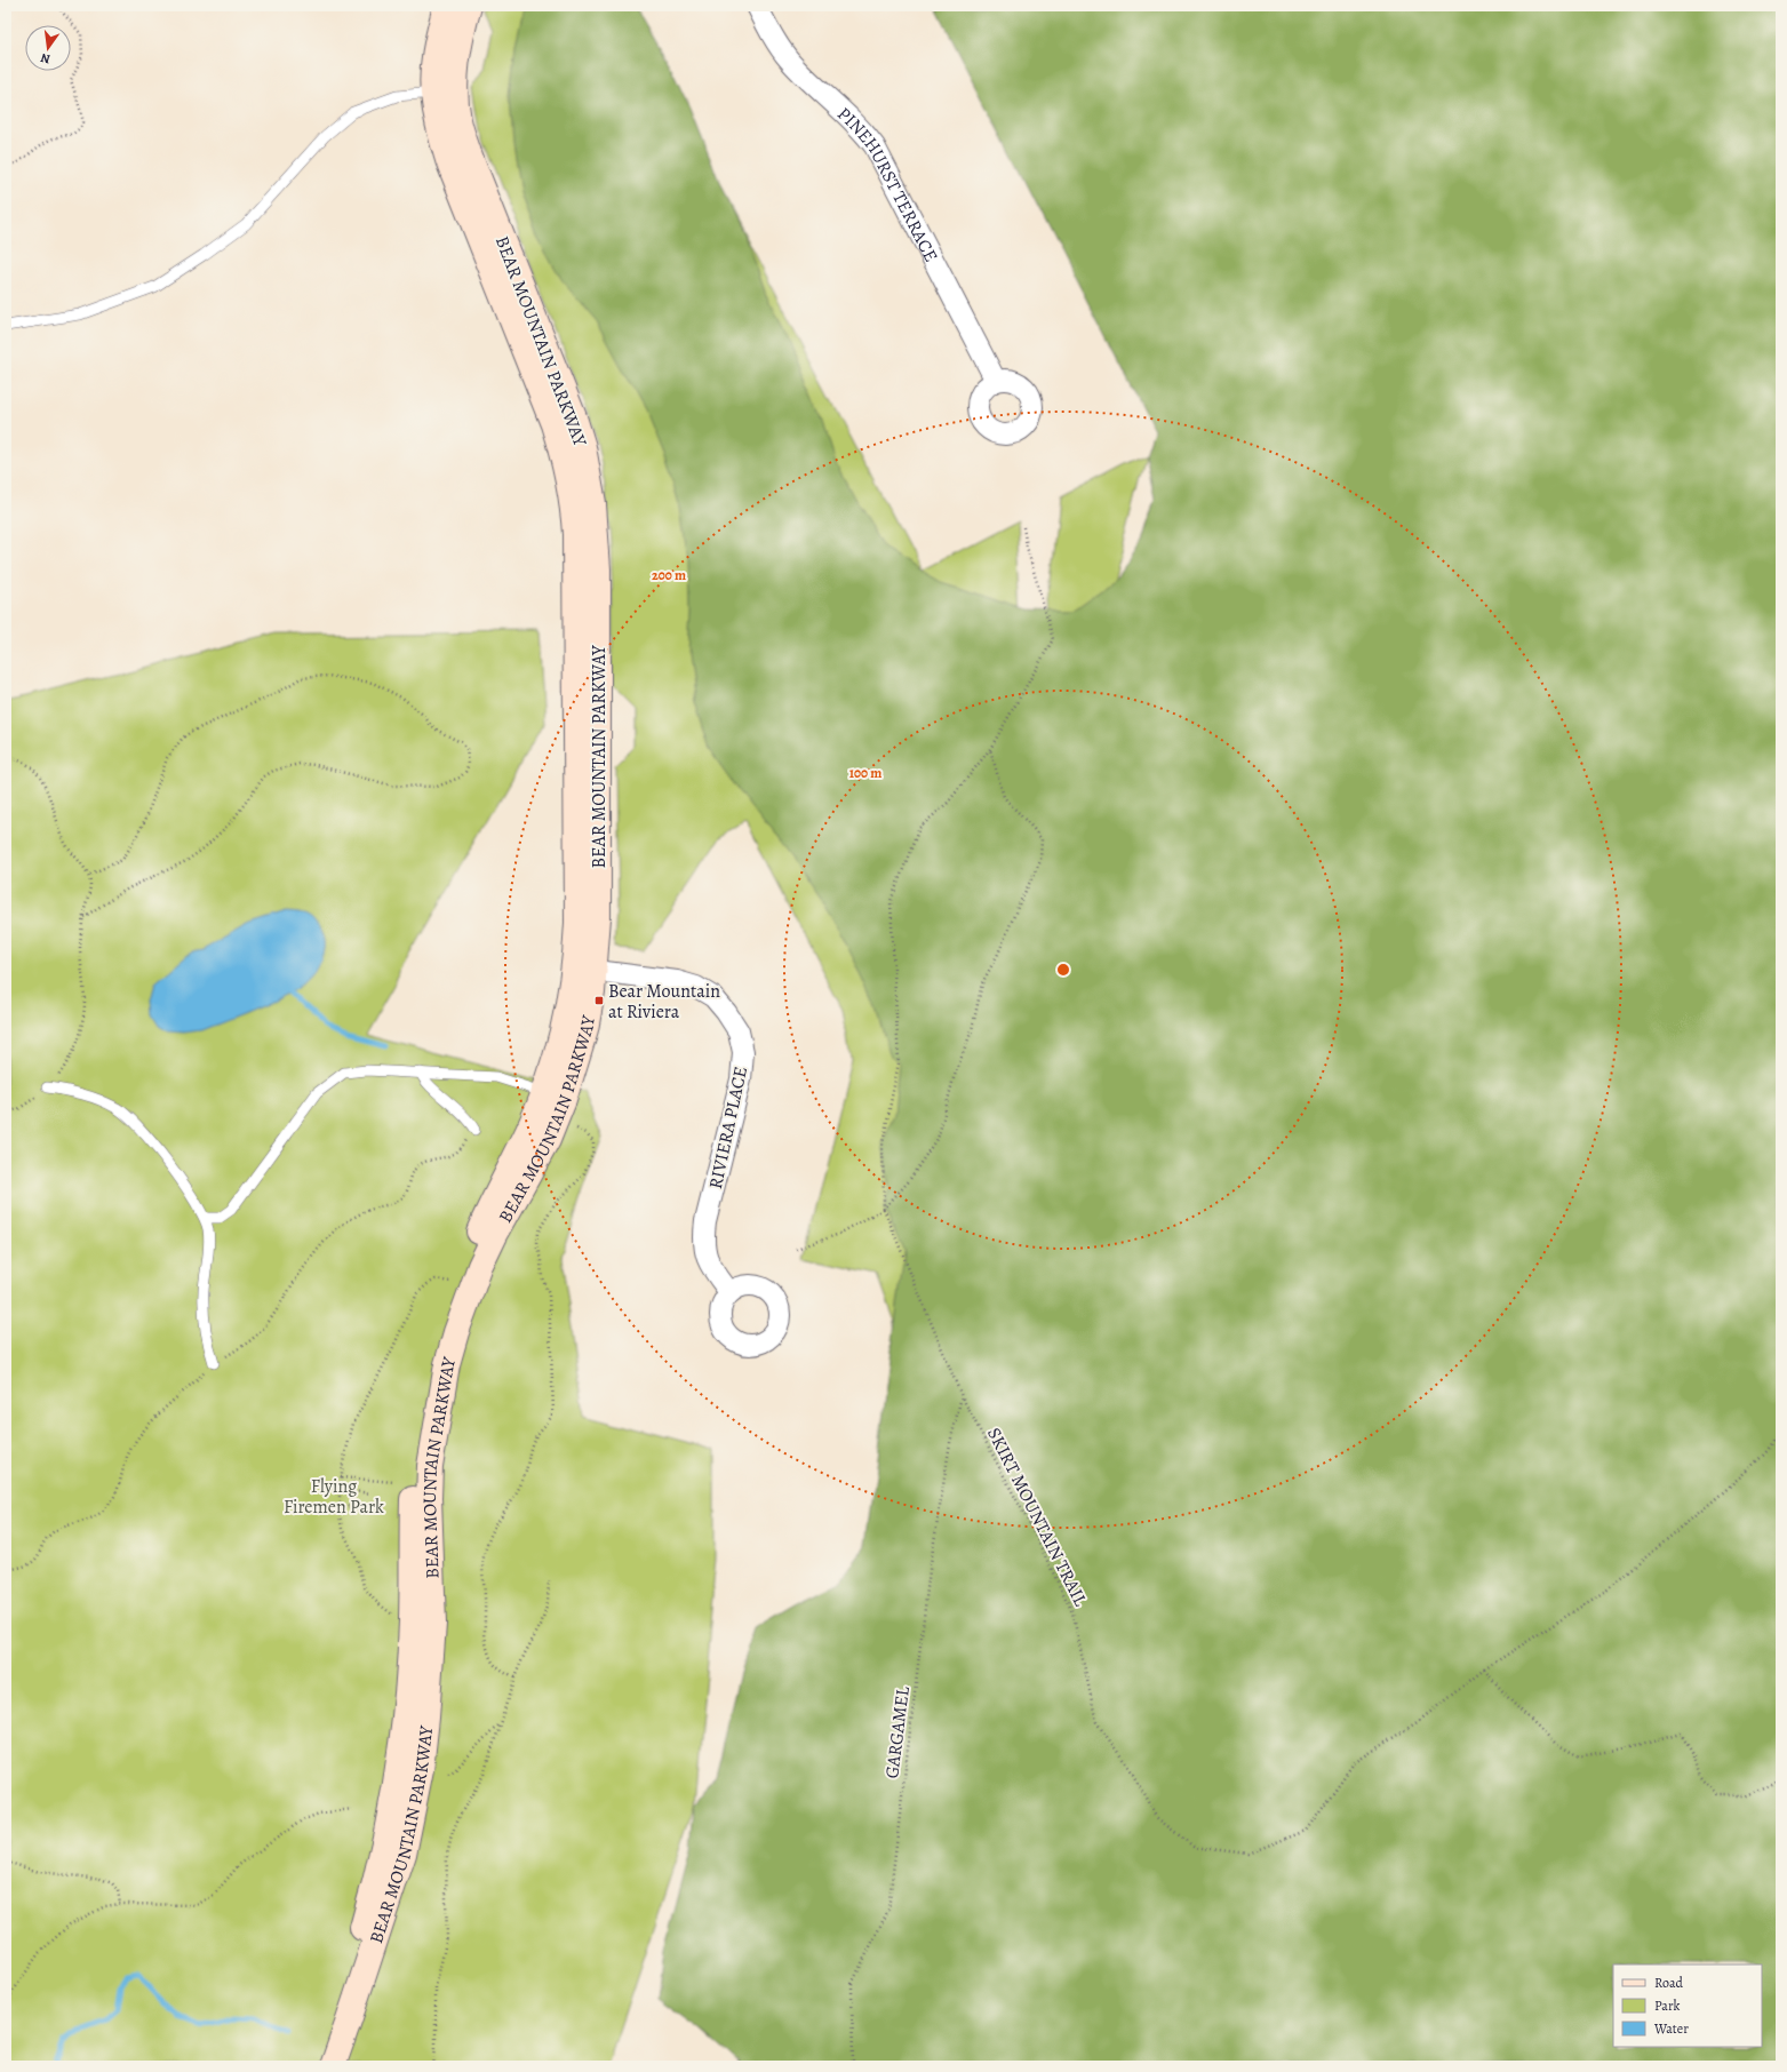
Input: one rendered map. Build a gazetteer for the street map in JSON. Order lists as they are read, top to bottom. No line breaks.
{"streets":{"street":["PINEHURST TERRACE","BEAR MOUNTAIN PARKWAY","RIVIERA PLACE"],"path":["SKIRT MOUNTAIN TRAIL","GARGAMEL"]},"crossings":[["BEAR MOUNTAIN PARKWAY","RIVIERA PLACE"],["SKIRT MOUNTAIN TRAIL","GARGAMEL"]],"parks":["Flying Firemen Park"],"places":{"transit":["Bear Mountain at Riviera"]},"legend":["Road","Park","Water"],"north":"bottom","rings":["200 m","100 m"]}
